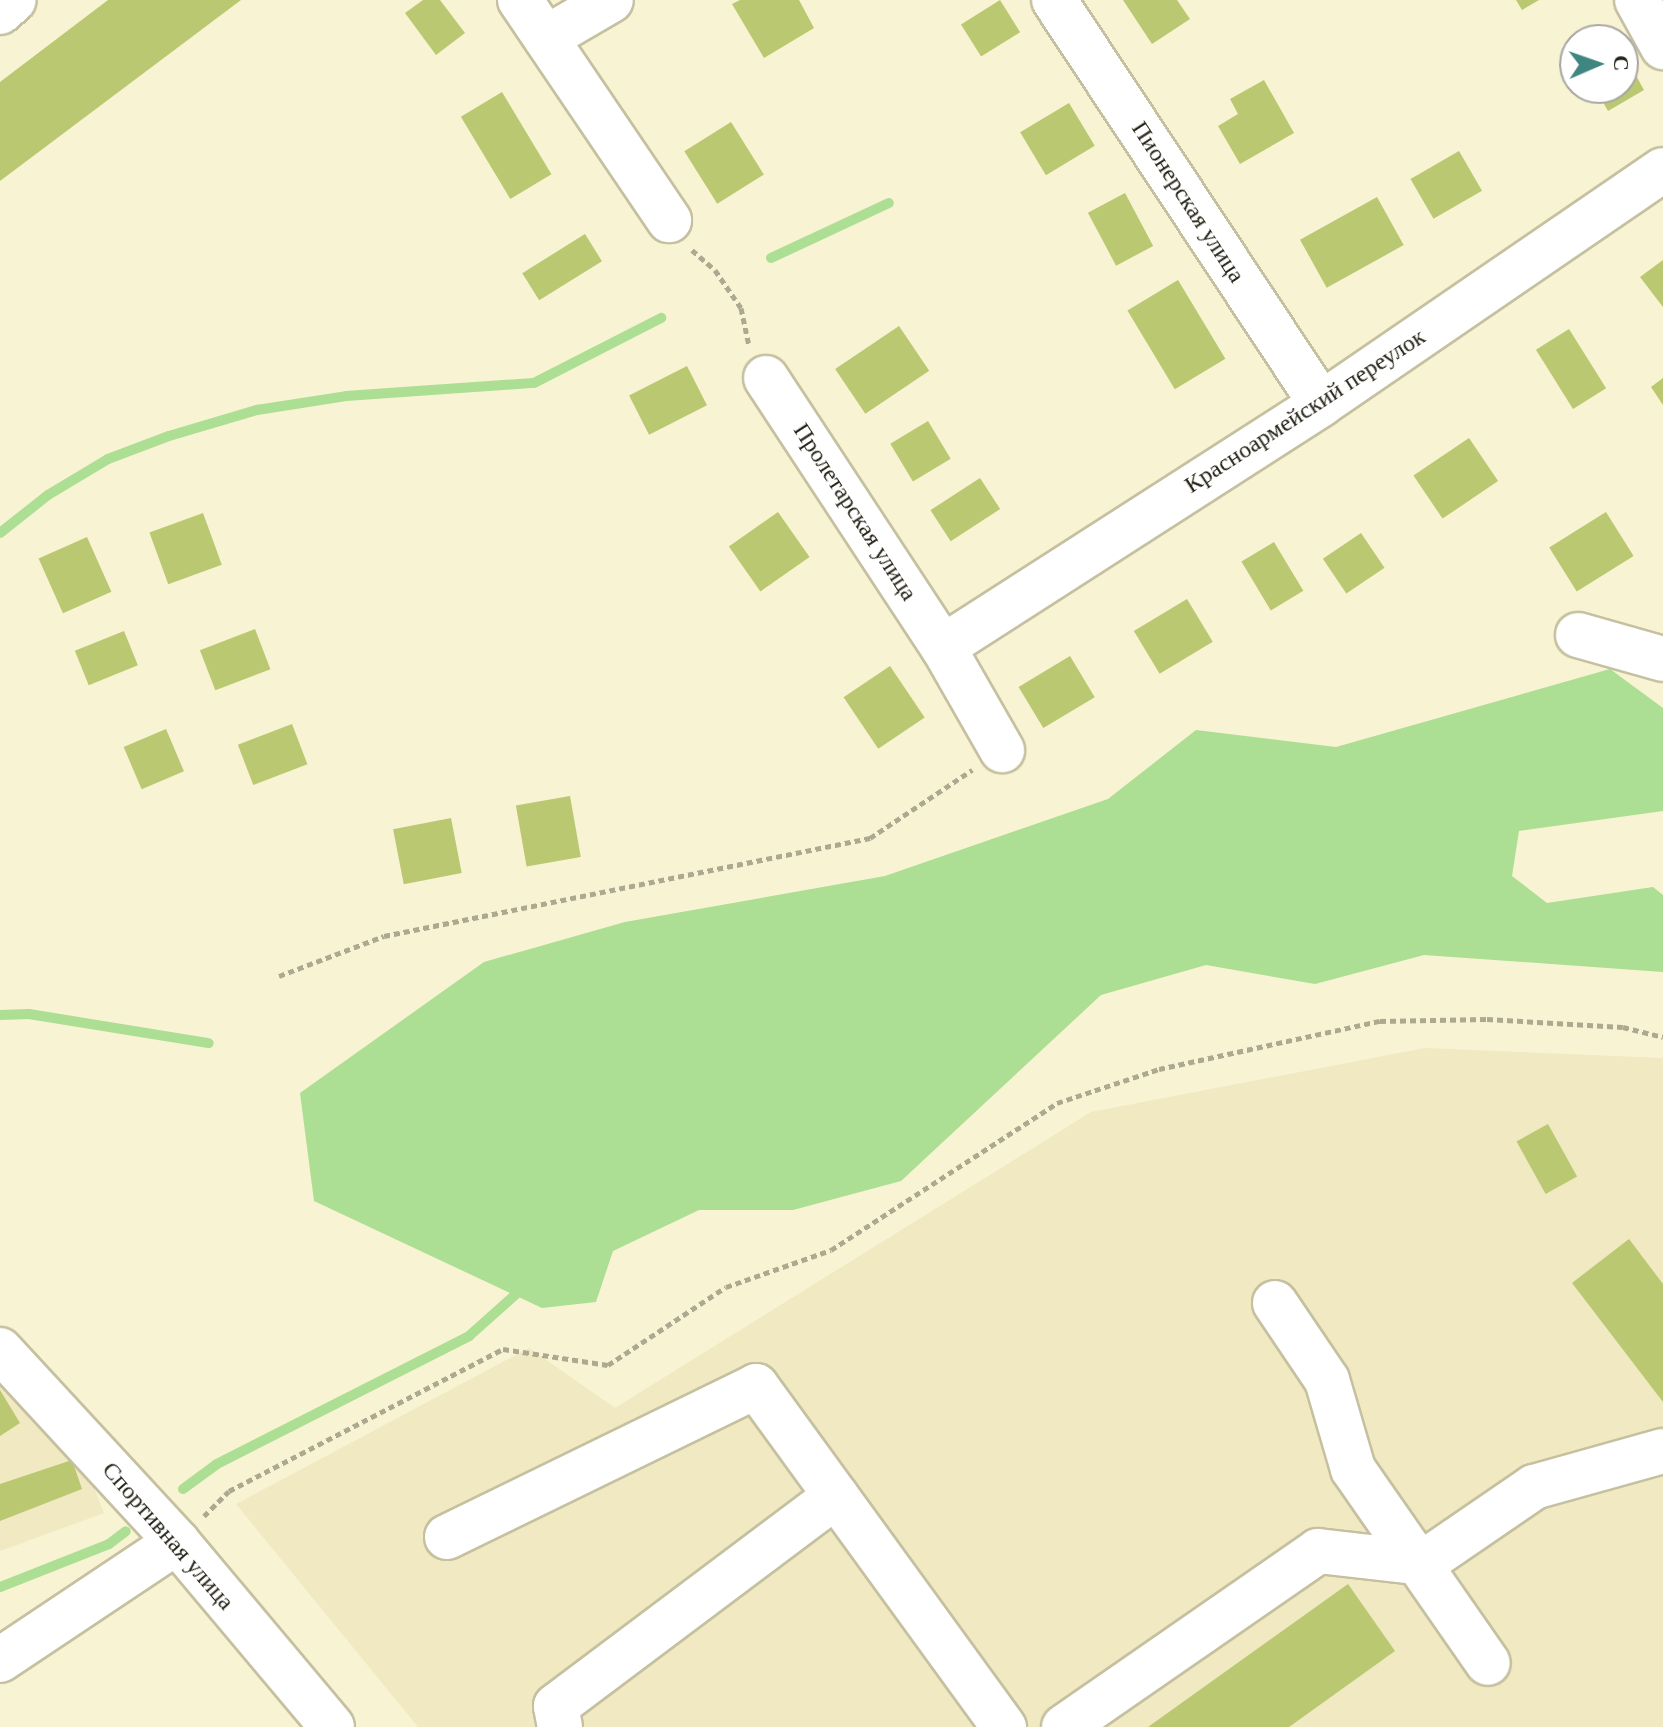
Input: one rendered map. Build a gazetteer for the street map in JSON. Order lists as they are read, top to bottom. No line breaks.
{"streets":{"street":["Пионерская улица","Красноармейский переулок","Пролетарская улица","Спортивная улица"]},"crossings":[["Пионерская улица","Красноармейский переулок"],["Красноармейский переулок","Пролетарская улица"]],"north":"right"}
